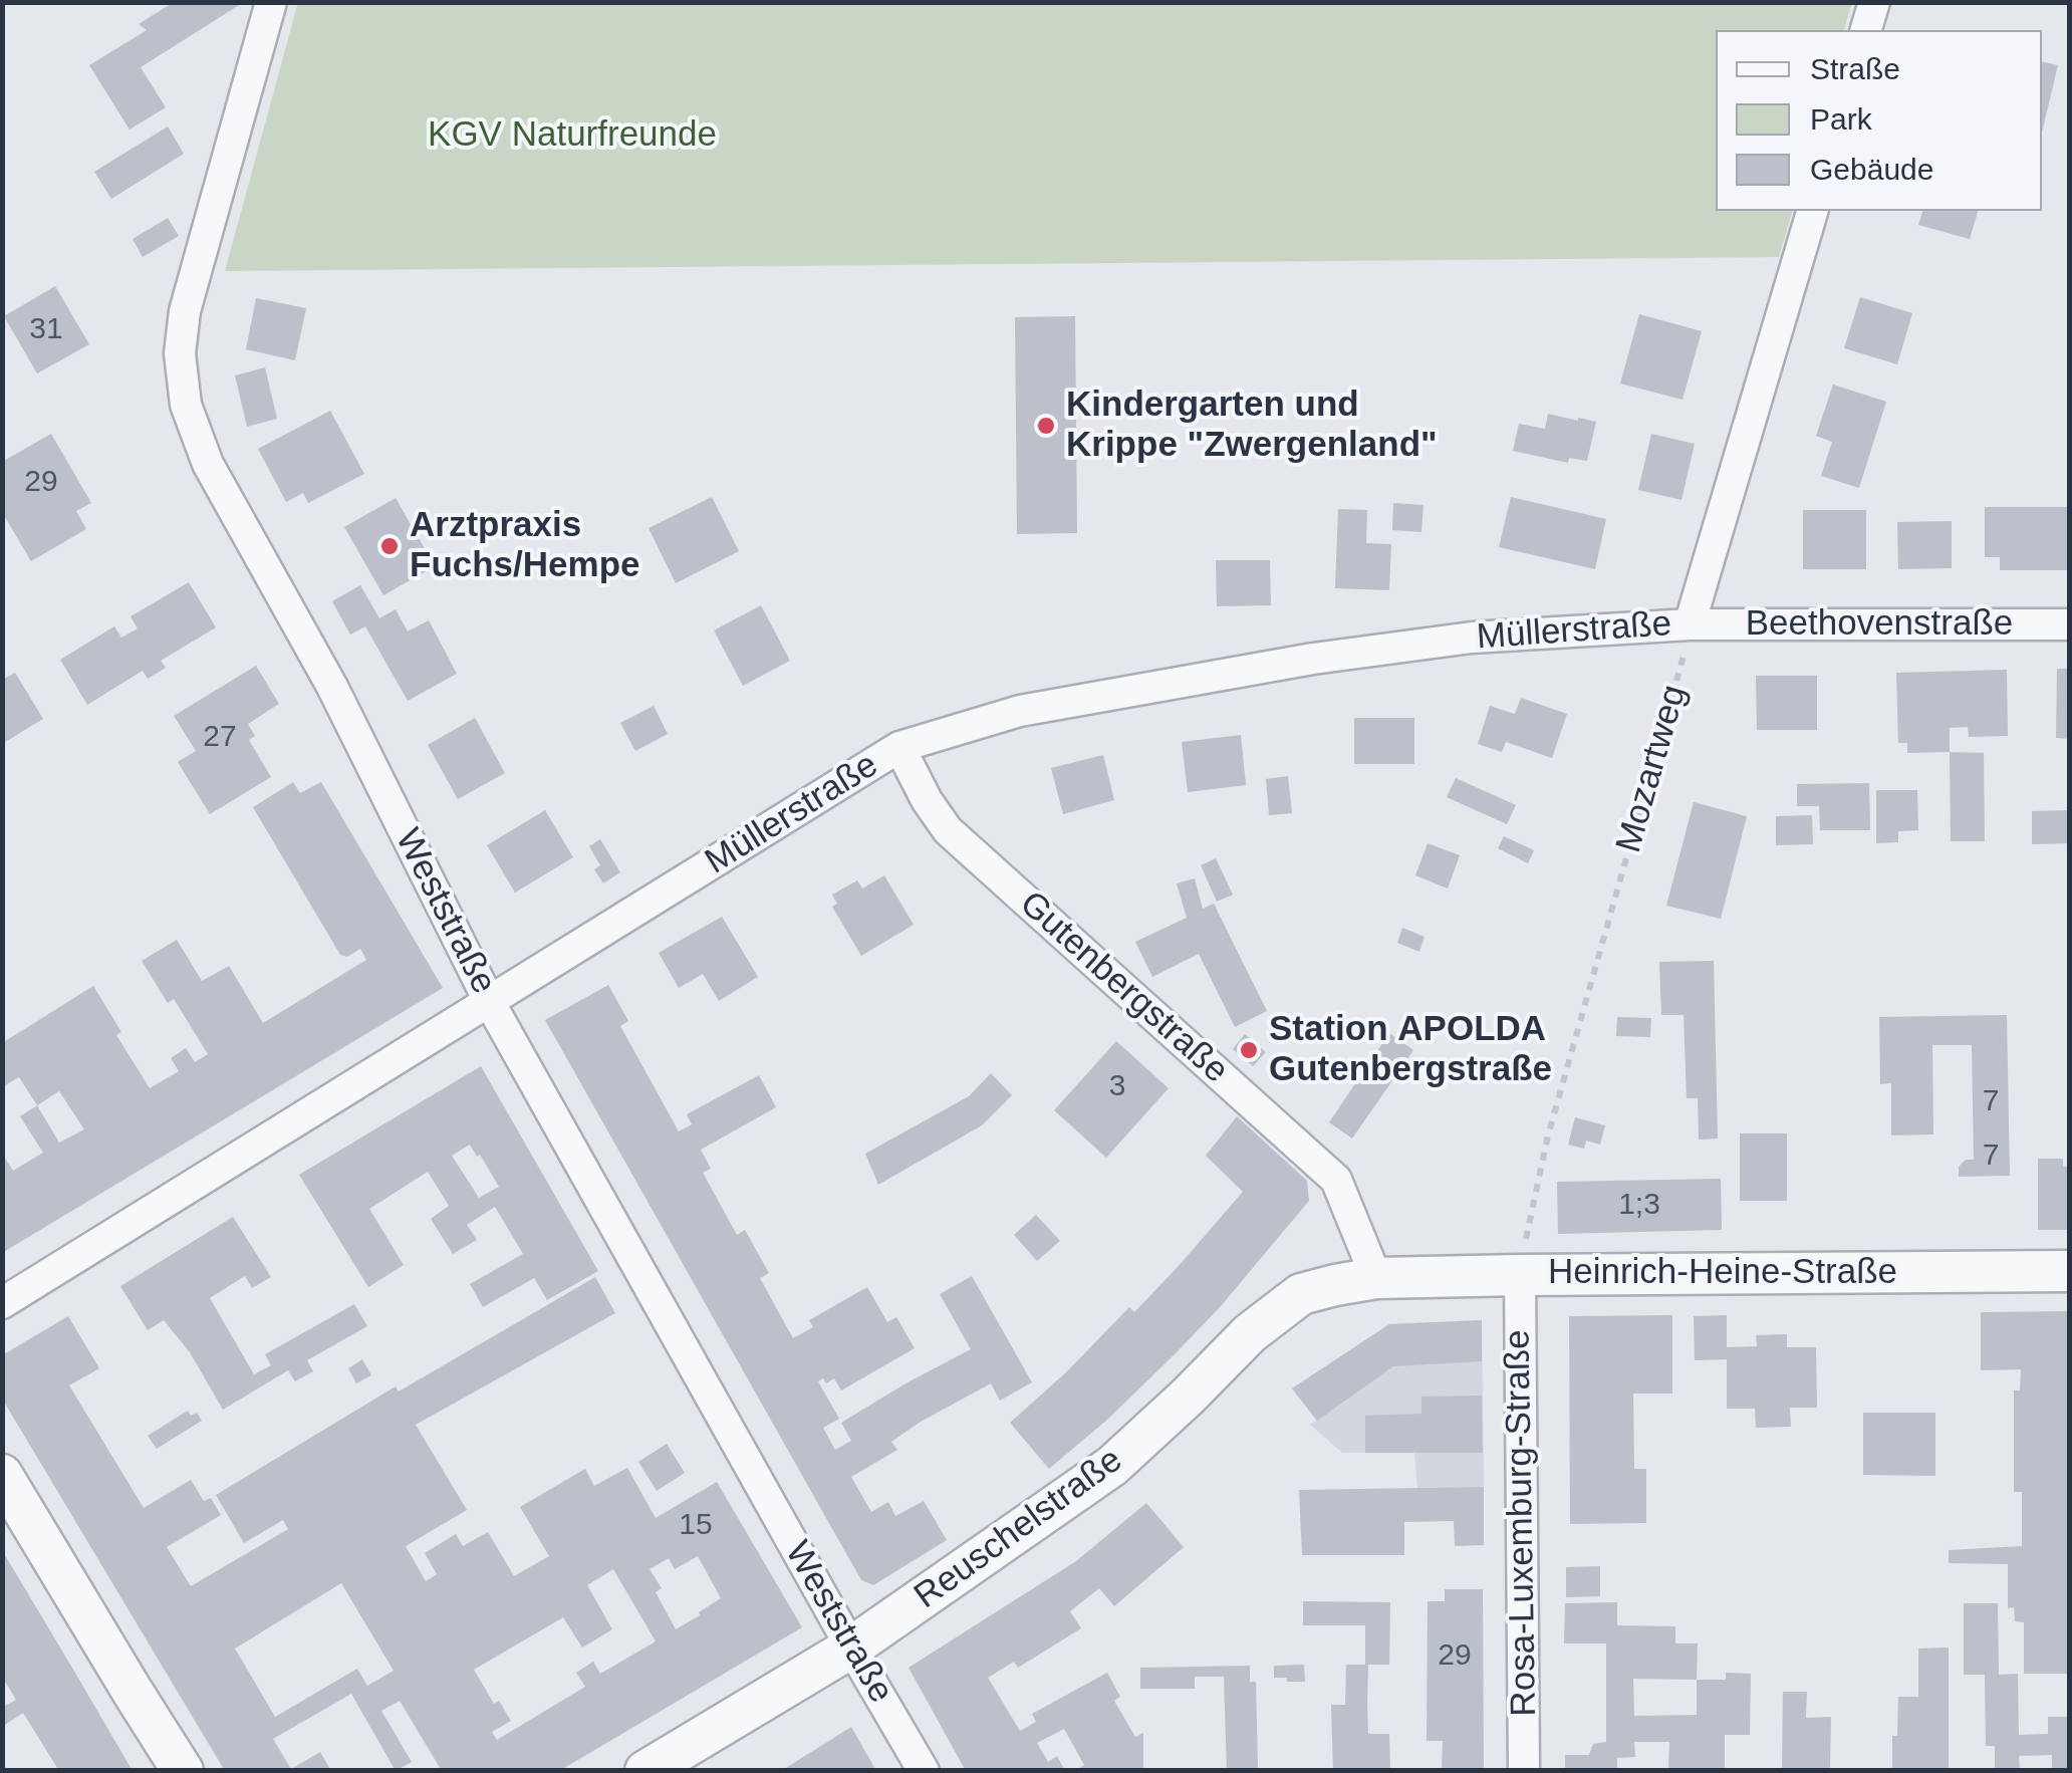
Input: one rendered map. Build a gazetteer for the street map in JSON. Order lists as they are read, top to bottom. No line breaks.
{"streets":{"street":["Beethovenstraße","Müllerstraße","Weststraße","Gutenbergstraße","Heinrich-Heine-Straße","Rosa-Luxemburg-Straße","Reuschelstraße"],"path":["Mozartweg"]},"crossings":[["Beethovenstraße","Müllerstraße"],["Beethovenstraße","Mozartweg"],["Müllerstraße","Mozartweg"],["Müllerstraße","Weststraße"],["Müllerstraße","Gutenbergstraße"],["Mozartweg","Heinrich-Heine-Straße"],["Mozartweg","Rosa-Luxemburg-Straße"],["Weststraße","Reuschelstraße"],["Gutenbergstraße","Heinrich-Heine-Straße"],["Gutenbergstraße","Reuschelstraße"],["Heinrich-Heine-Straße","Rosa-Luxemburg-Straße"],["Heinrich-Heine-Straße","Reuschelstraße"]],"parks":["KGV Naturfreunde"],"places":["Kindergarten und Krippe \"Zwergenland\"","Arztpraxis Fuchs/Hempe","Station APOLDA Gutenbergstraße"],"house_numbers":["31","29","27","3","7","7","1;3","15","29"],"legend":["Straße","Park","Gebäude"]}
